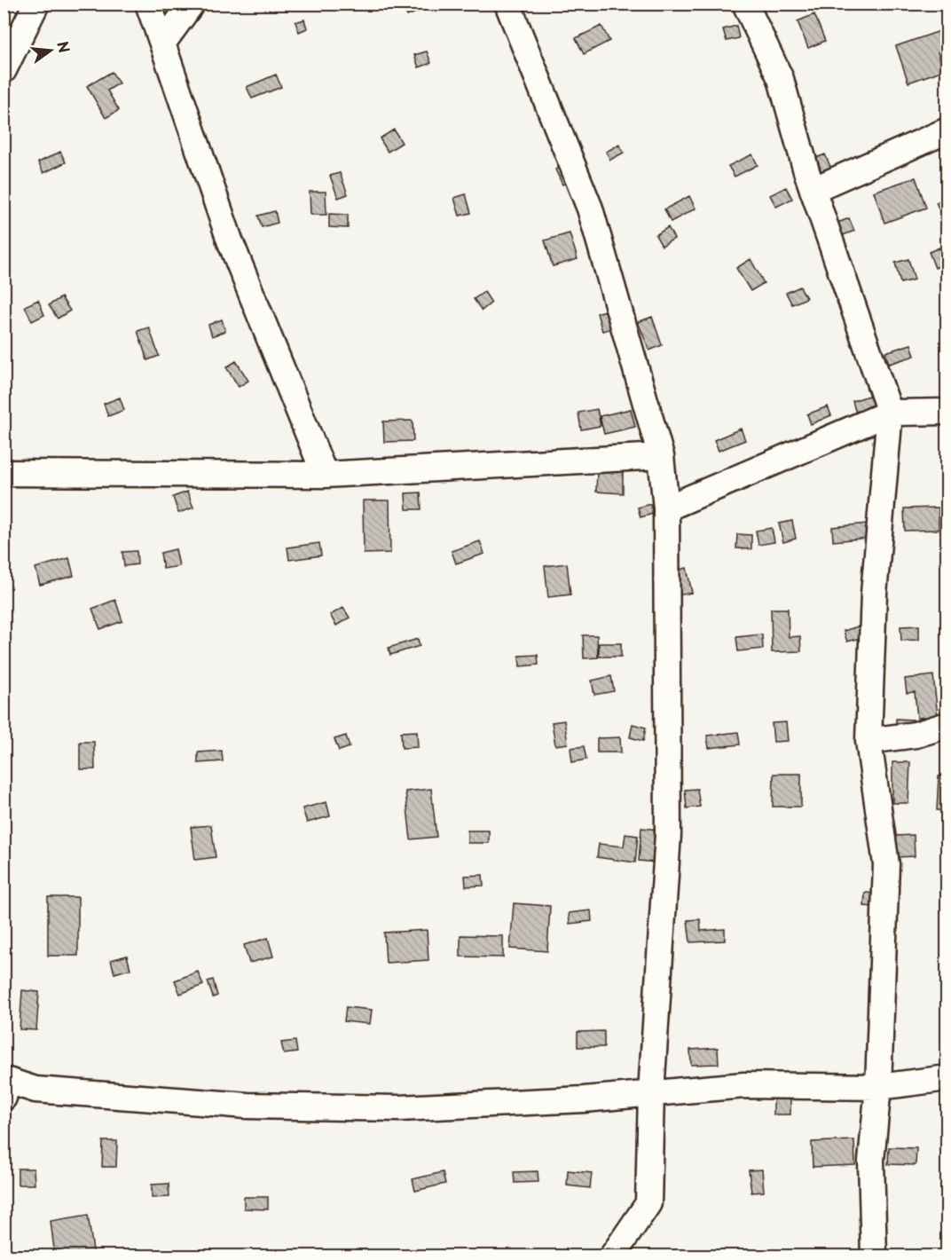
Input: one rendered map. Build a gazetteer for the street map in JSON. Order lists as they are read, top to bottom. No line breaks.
{"north":"right"}
